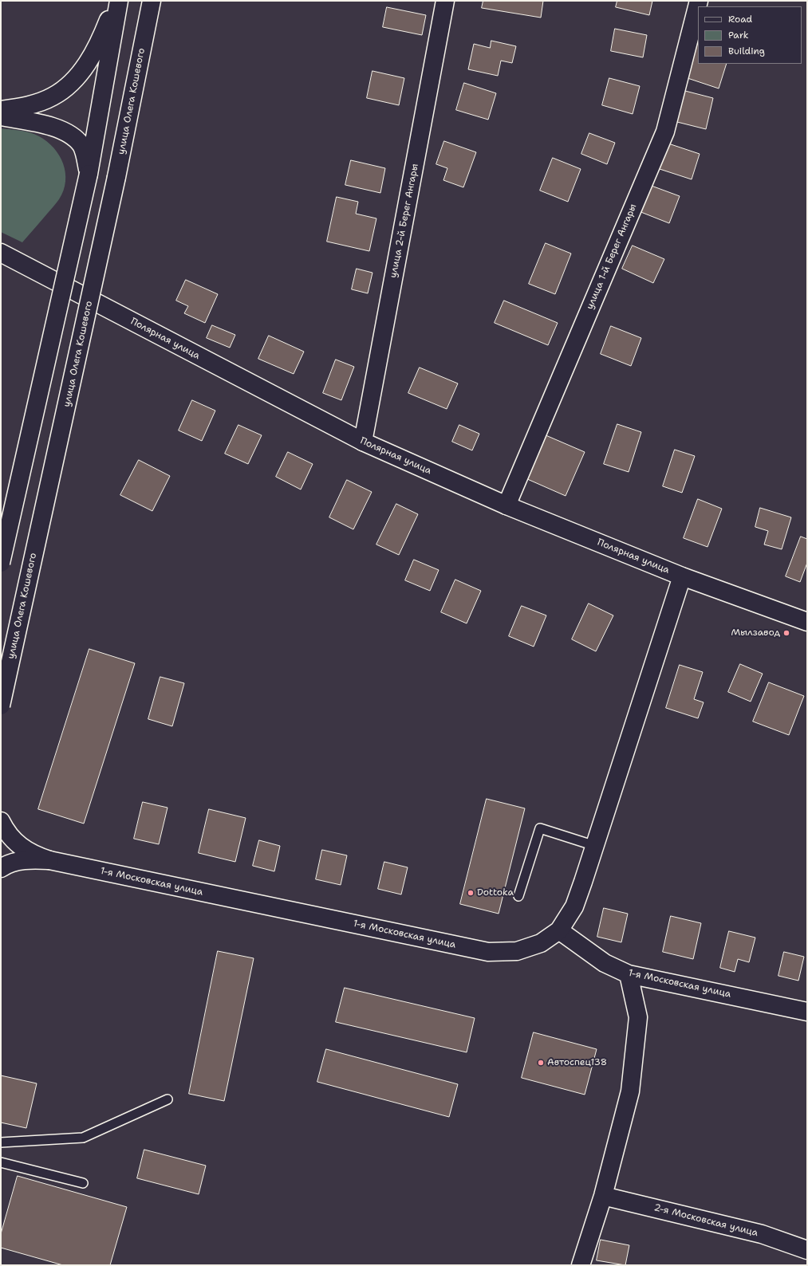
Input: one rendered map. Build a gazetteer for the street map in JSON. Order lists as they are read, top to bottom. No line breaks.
{"streets":{"main road":["улица Олега Кошевого","улица 2-й Берег Ангары","улица 1-й Берег Ангары","Полярная улица","1-я Московская улица","2-я Московская улица"]},"crossings":[["улица 2-й Берег Ангары","Полярная улица"],["улица 1-й Берег Ангары","Полярная улица"]],"places":["Мылзавод","Dottoka","Автоспец138"],"legend":["Road","Park","Building"]}
